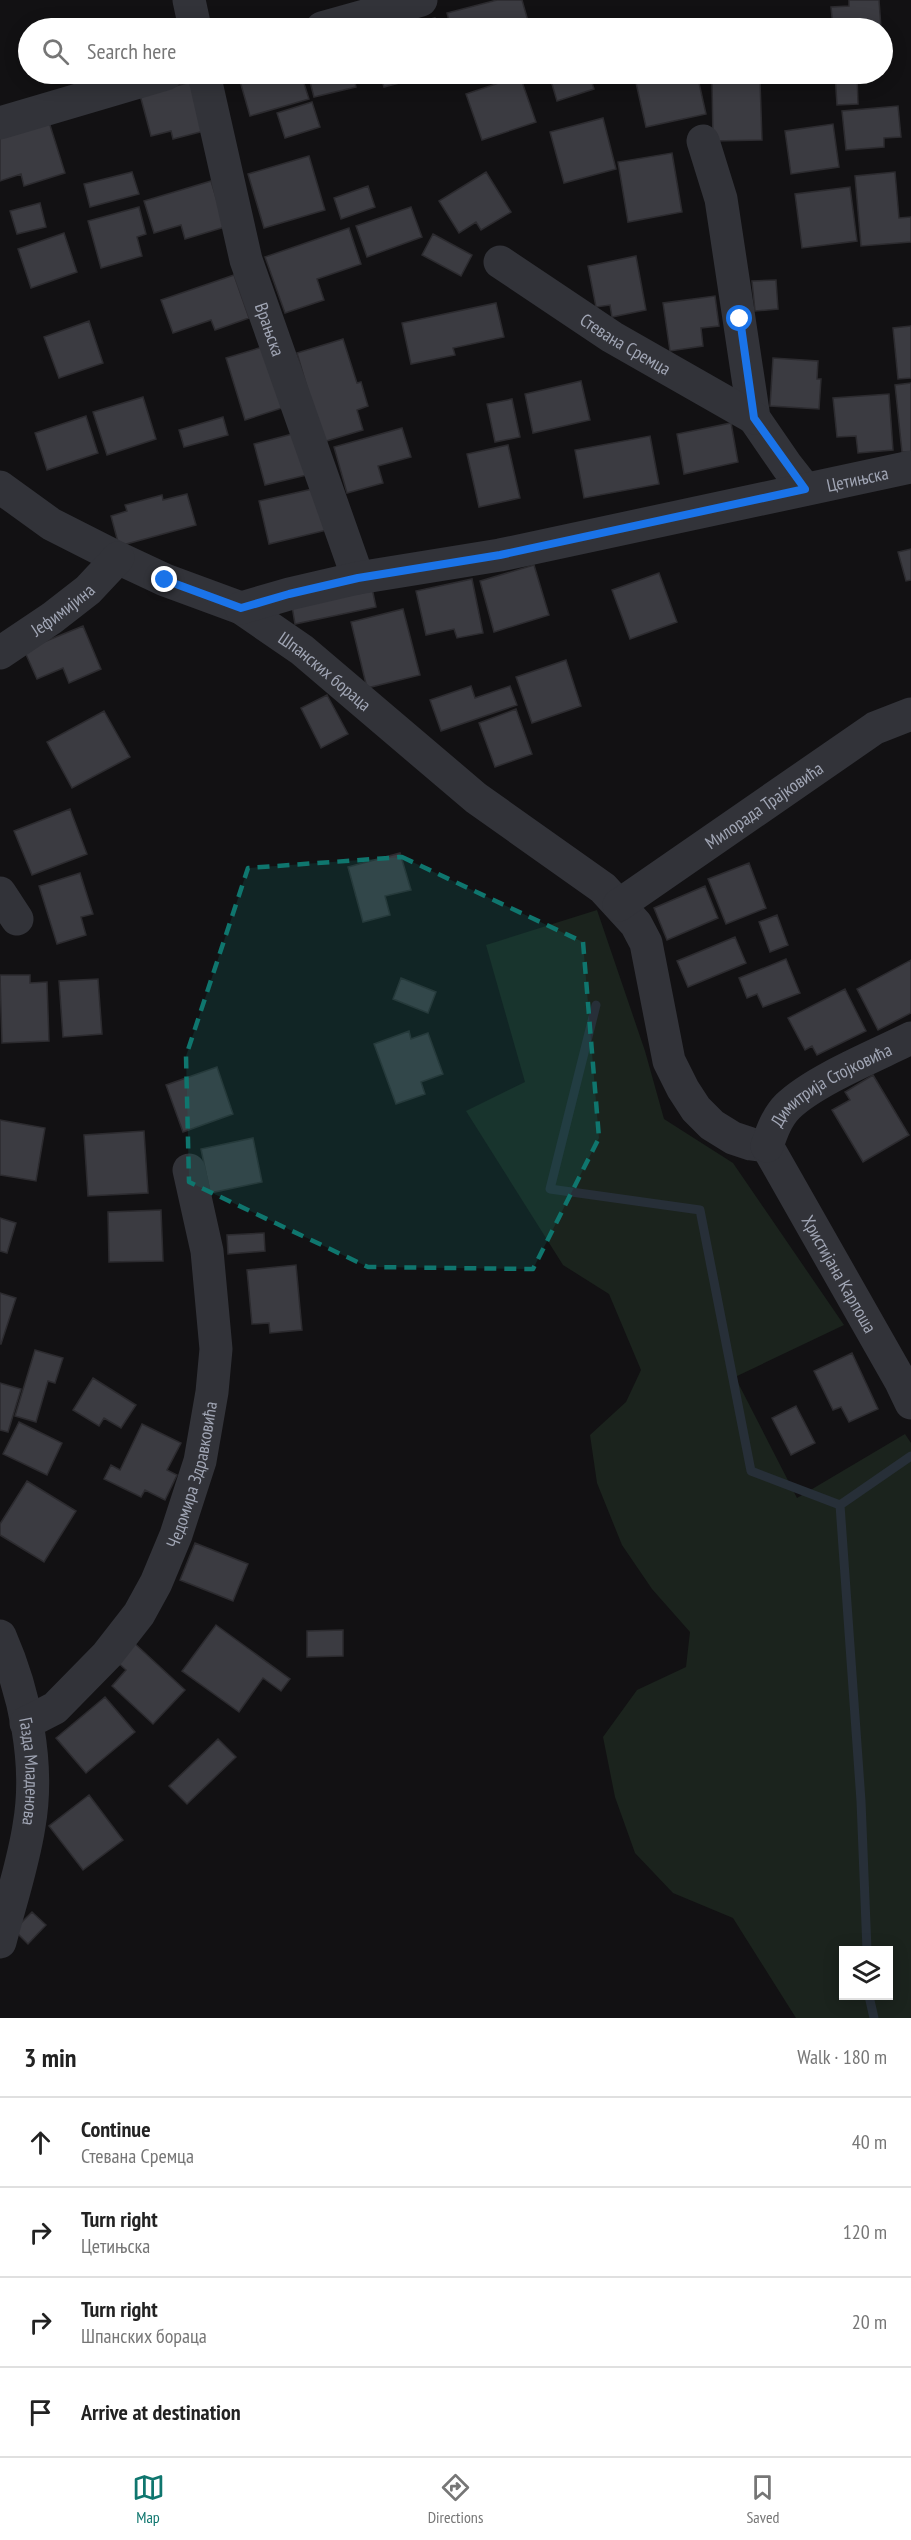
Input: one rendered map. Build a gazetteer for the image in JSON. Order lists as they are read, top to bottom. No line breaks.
{"streets":{"street":["Врањска","Стевана Сремца","Цетињска","Јефимијина","Шпанских бораца","Милорада Трајковића","Димитрија Стојковића","Христијана Карпоша","Чедомира Здравковића","Газда Младенова"]},"crossings":[["Врањска","Цетињска"],["Стевана Сремца","Цетињска"],["Цетињска","Шпанских бораца"],["Јефимијина","Шпанских бораца"],["Шпанских бораца","Милорада Трајковића"],["Шпанских бораца","Димитрија Стојковића"],["Шпанских бораца","Христијана Карпоша"],["Димитрија Стојковића","Христијана Карпоша"],["Чедомира Здравковића","Газда Младенова"]],"page":{"search":"Search here","heading":["3 min","Walk · 180 m"],"list":[["Continue","Стевана Сремца","40 m"],["Turn right","Цетињска","120 m"],["Turn right","Шпанских бораца","20 m"],"Arrive at destination"],"nav":["Map","Directions","Saved"]}}
